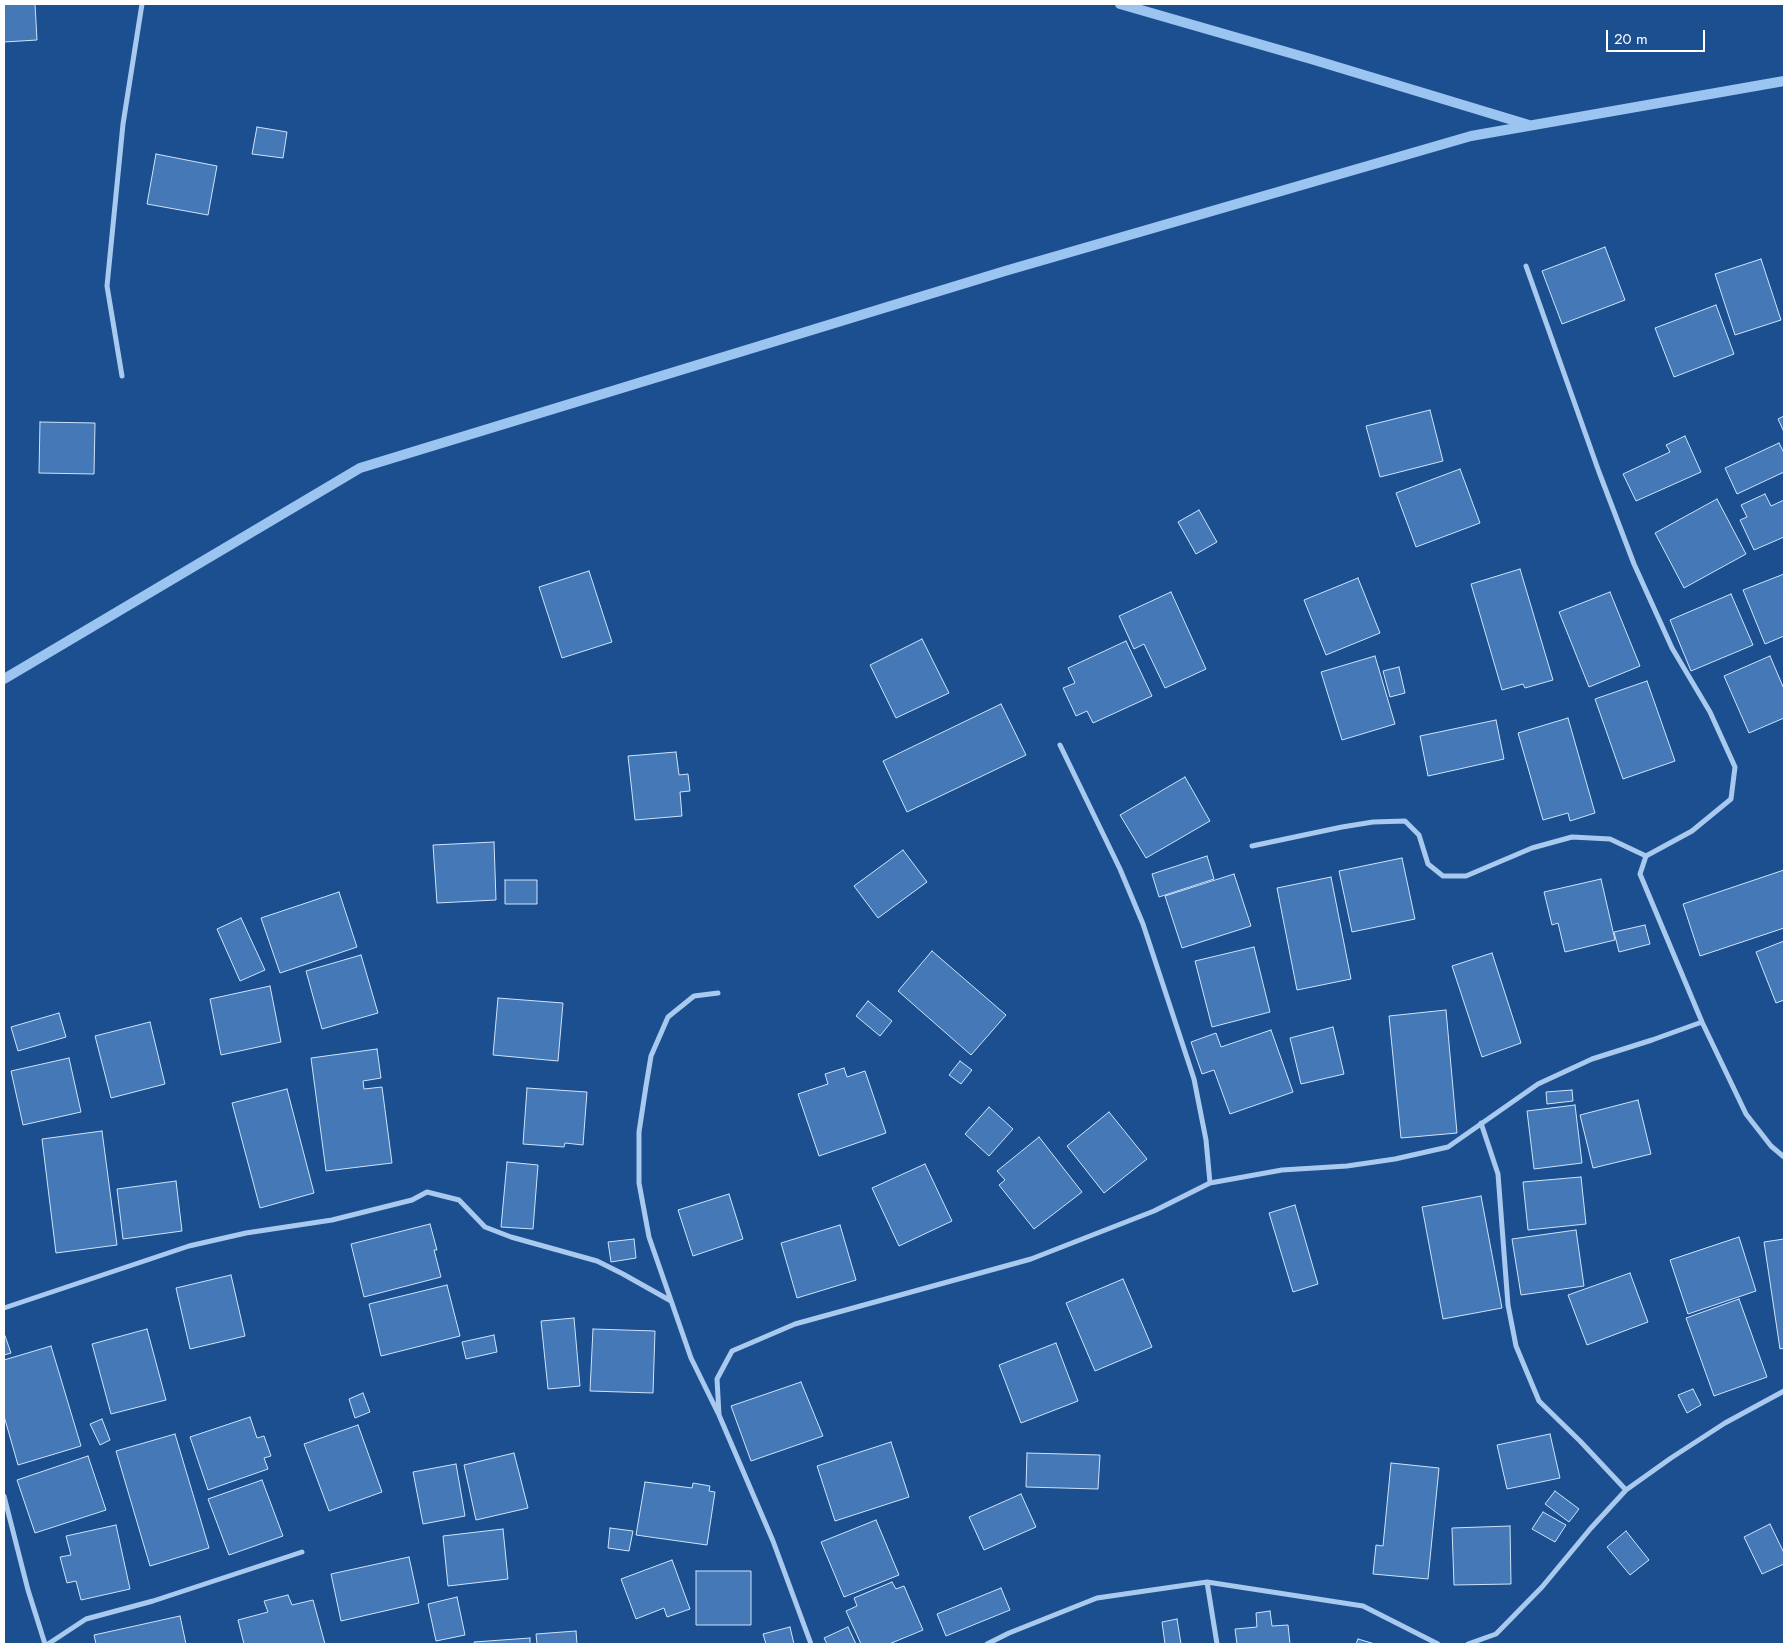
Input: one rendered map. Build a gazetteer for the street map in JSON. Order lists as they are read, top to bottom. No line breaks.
{"scale_bar":"20 m"}
